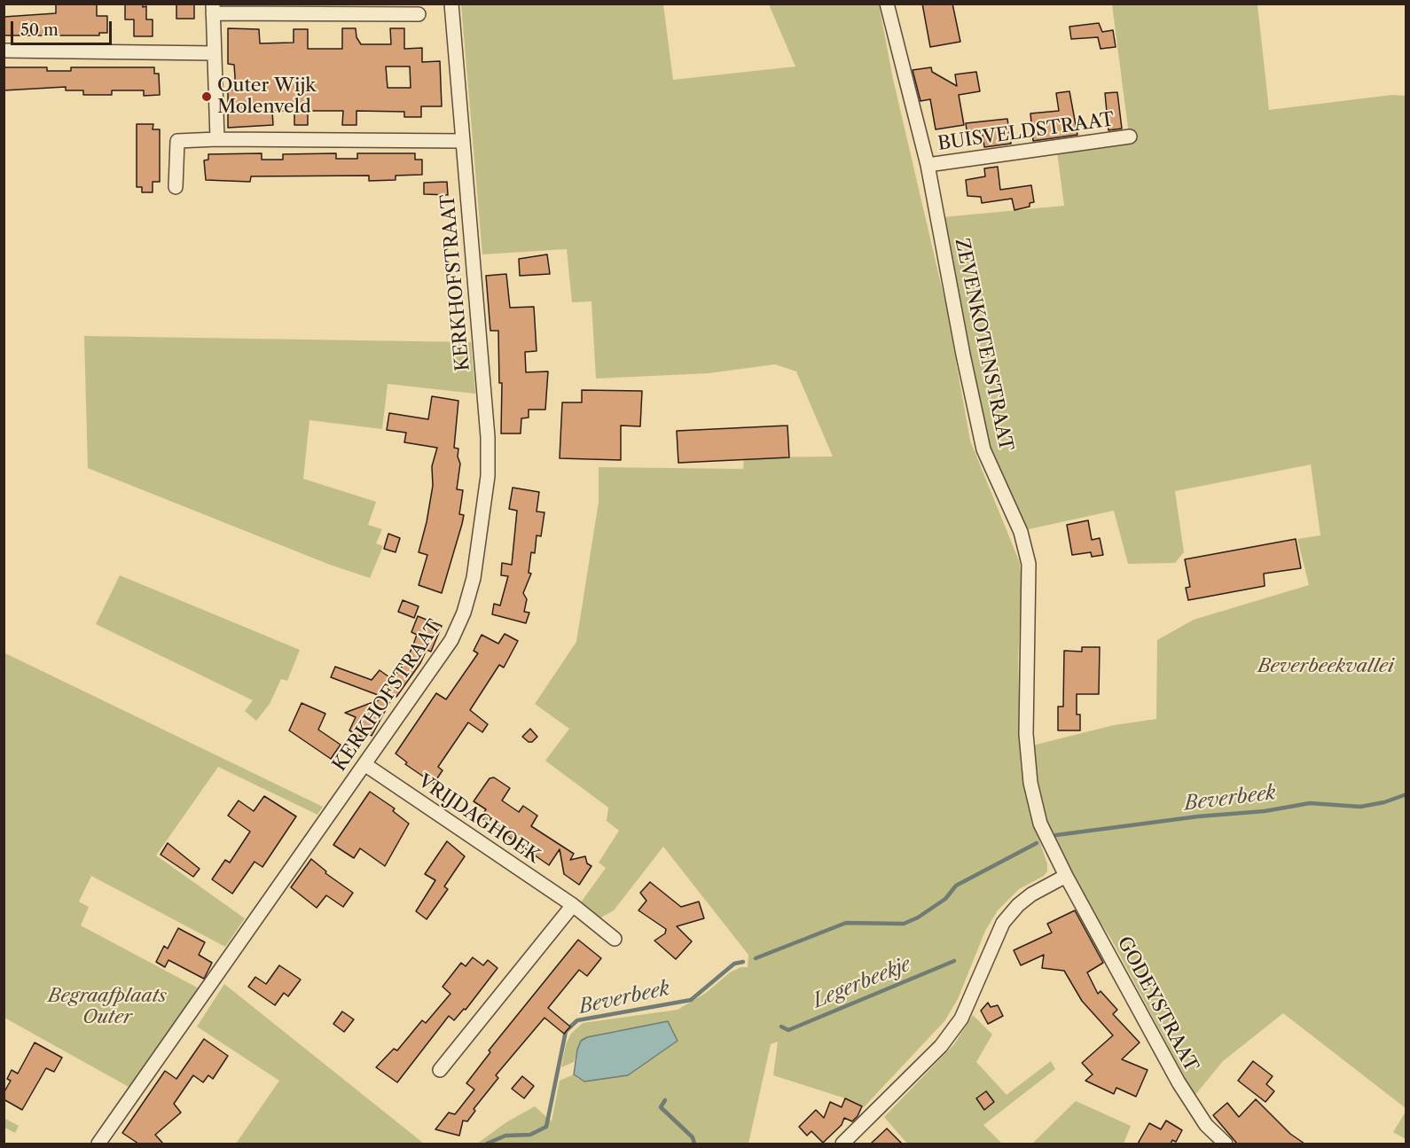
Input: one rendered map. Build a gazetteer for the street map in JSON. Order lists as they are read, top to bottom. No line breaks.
{"streets":{"street":["BUISVELDSTRAAT","KERKHOFSTRAAT","ZEVENKOTENSTRAAT","VRIJDAGHOEK","GODEYSTRAAT"]},"crossings":[["BUISVELDSTRAAT","ZEVENKOTENSTRAAT"],["KERKHOFSTRAAT","VRIJDAGHOEK"],["ZEVENKOTENSTRAAT","GODEYSTRAAT"]],"water":["Beverbeek","Legerbeekje"],"parks":["Beverbeekvallei","Begraafplaats Outer"],"places":["Outer Wijk Molenveld"],"scale_bar":"50 m"}
